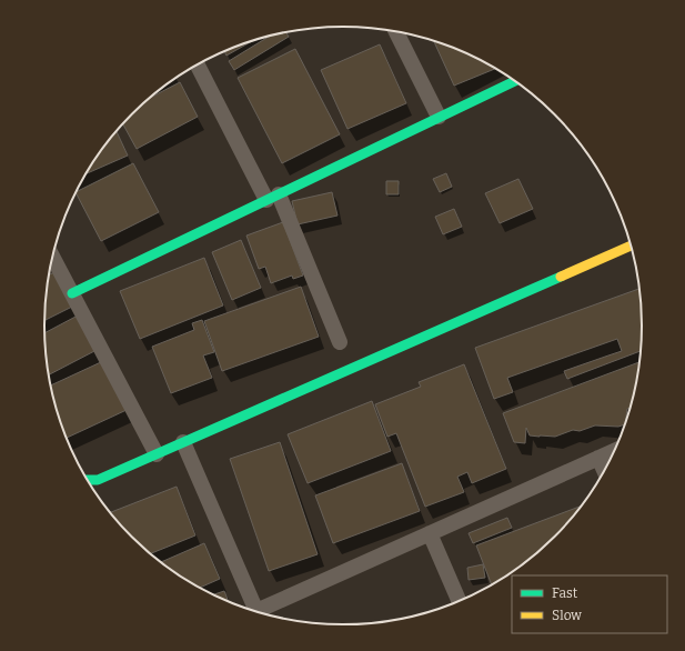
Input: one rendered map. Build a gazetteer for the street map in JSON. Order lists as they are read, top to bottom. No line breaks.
{"legend":["Fast","Slow"]}
